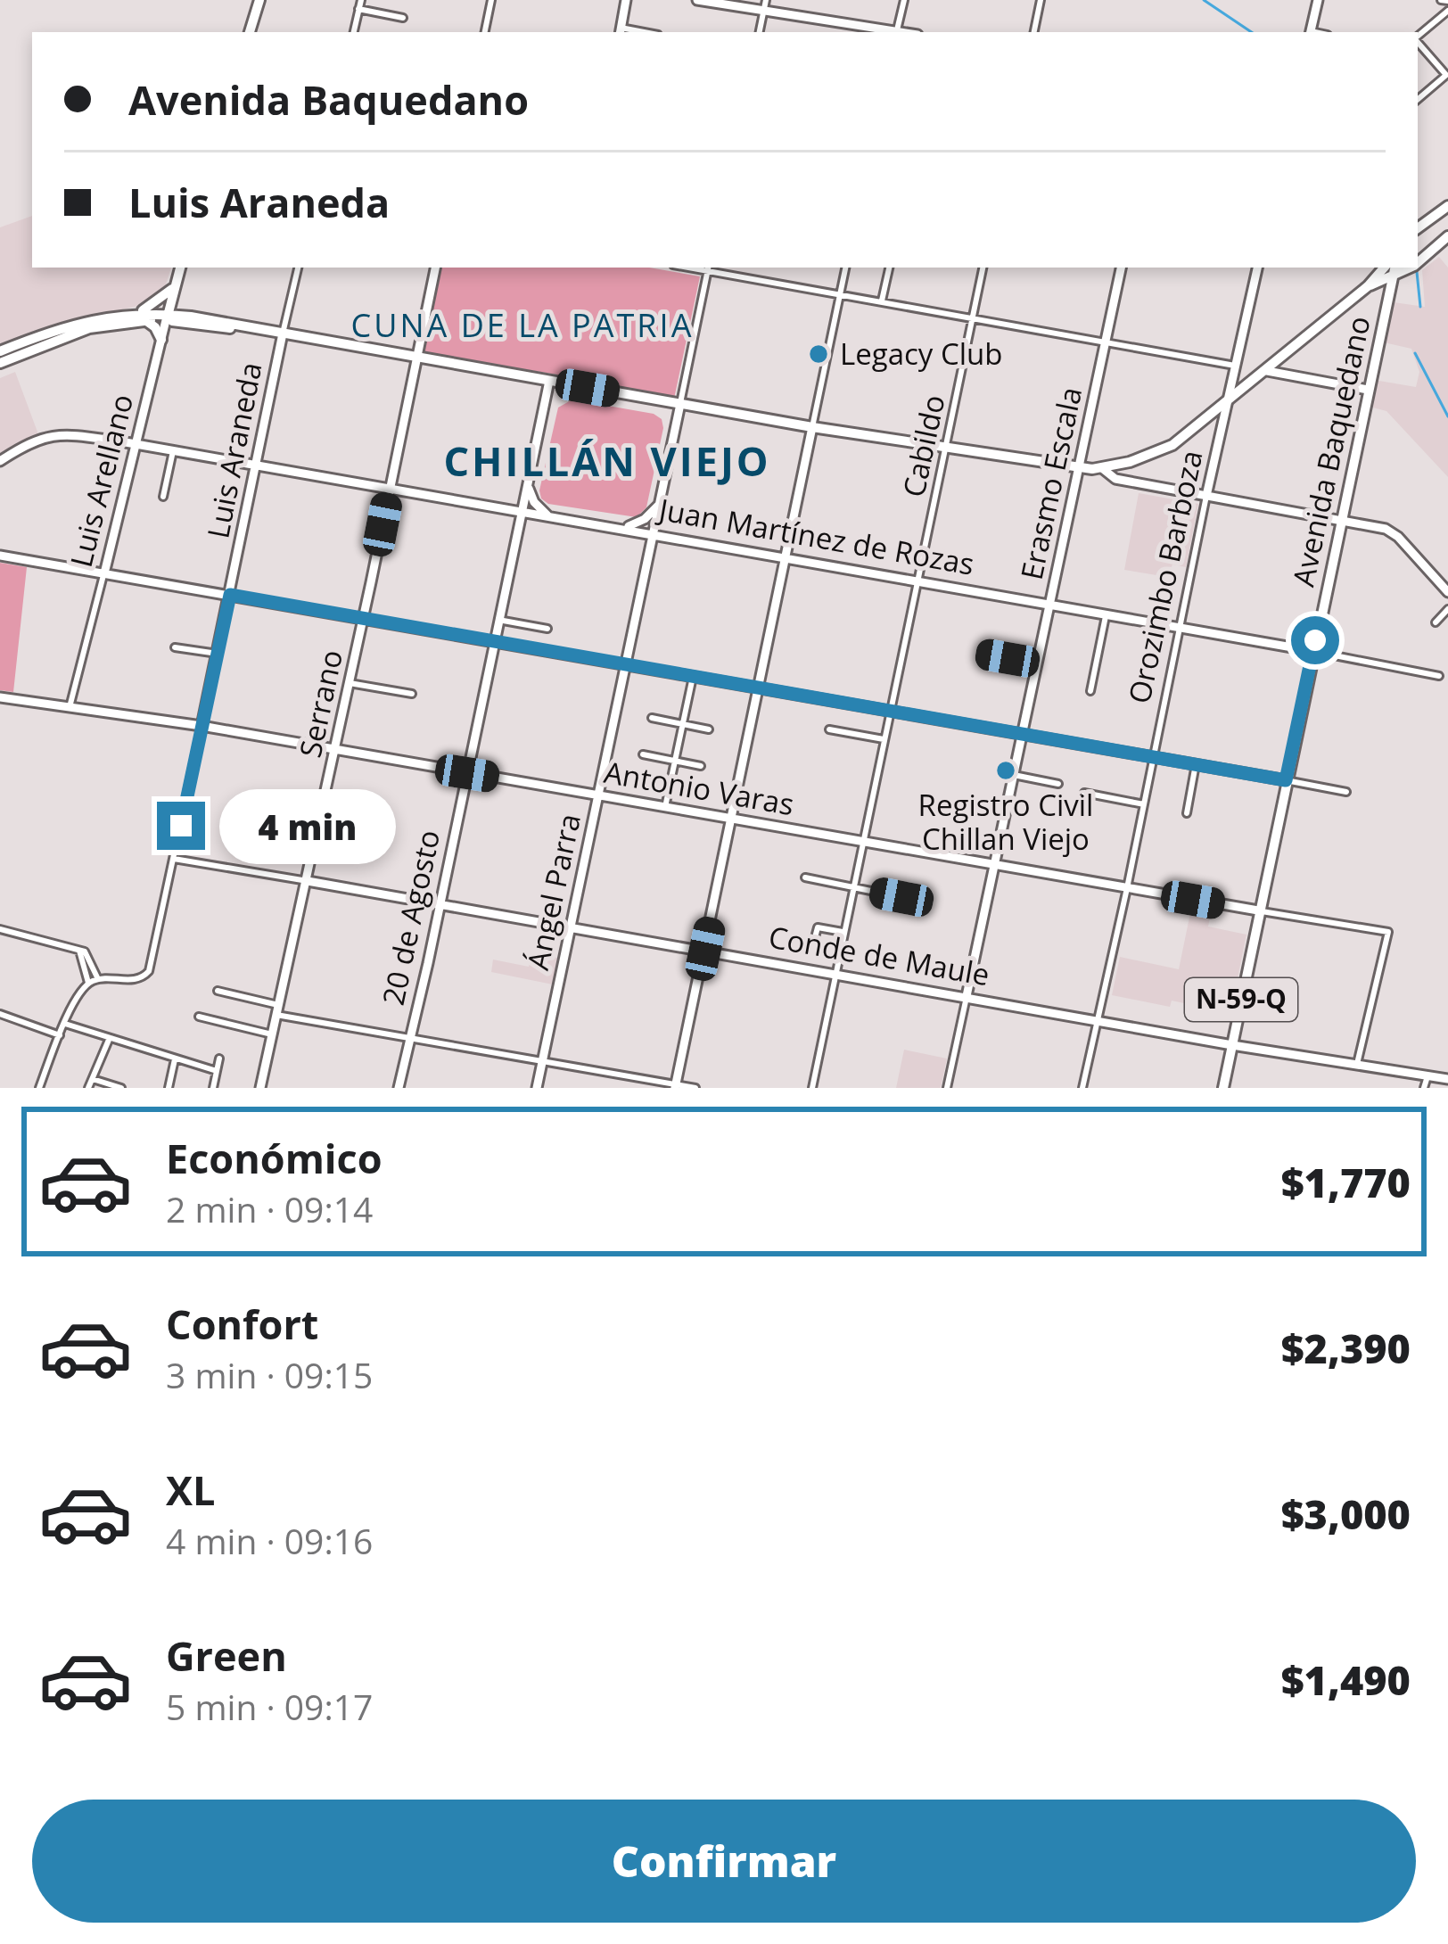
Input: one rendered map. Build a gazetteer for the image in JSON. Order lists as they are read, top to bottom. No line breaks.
{"streets":{"main road":["Avenida Baquedano","Luis Arellano","N-59-Q"],"street":["Cabildo","Luis Araneda","Erasmo Escala","Juan Martínez de Rozas","Orozimbo Barboza","Serrano","Antonio Varas","Ángel Parra","20 de Agosto","Conde de Maule"]},"crossings":[["Cabildo","Juan Martínez de Rozas"],["Cabildo","Antonio Varas"],["Cabildo","Conde de Maule"],["Luis Araneda","Juan Martínez de Rozas"],["Luis Araneda","Antonio Varas"],["Luis Araneda","Conde de Maule"],["Avenida Baquedano","Juan Martínez de Rozas"],["Avenida Baquedano","Antonio Varas"],["Avenida Baquedano","Conde de Maule"],["Luis Arellano","Juan Martínez de Rozas"],["Luis Arellano","Antonio Varas"],["Erasmo Escala","Juan Martínez de Rozas"],["Erasmo Escala","Antonio Varas"],["Erasmo Escala","Conde de Maule"],["Juan Martínez de Rozas","Orozimbo Barboza"],["Juan Martínez de Rozas","Serrano"],["Juan Martínez de Rozas","Ángel Parra"],["Juan Martínez de Rozas","20 de Agosto"],["Orozimbo Barboza","Antonio Varas"],["Orozimbo Barboza","Conde de Maule"],["Serrano","Antonio Varas"],["Serrano","Conde de Maule"],["Antonio Varas","Ángel Parra"],["Antonio Varas","20 de Agosto"],["Antonio Varas","Conde de Maule"],["Ángel Parra","Conde de Maule"],["20 de Agosto","Conde de Maule"]],"districts":["CUNA DE LA PATRIA","CHILLÁN VIEJO"],"places":["Legacy Club","Registro Civil Chillan Viejo"],"page":{"banner":["Avenida Baquedano","Luis Araneda"],"bubble":"4 min","list":[{"name":"Económico","note":"2 min · 09:14","value":"$1,770"},{"name":"Confort","note":"3 min · 09:15","value":"$2,390"},{"name":"XL","note":"4 min · 09:16","value":"$3,000"},{"name":"Green","note":"5 min · 09:17","value":"$1,490"}],"buttons":"Confirmar"}}
